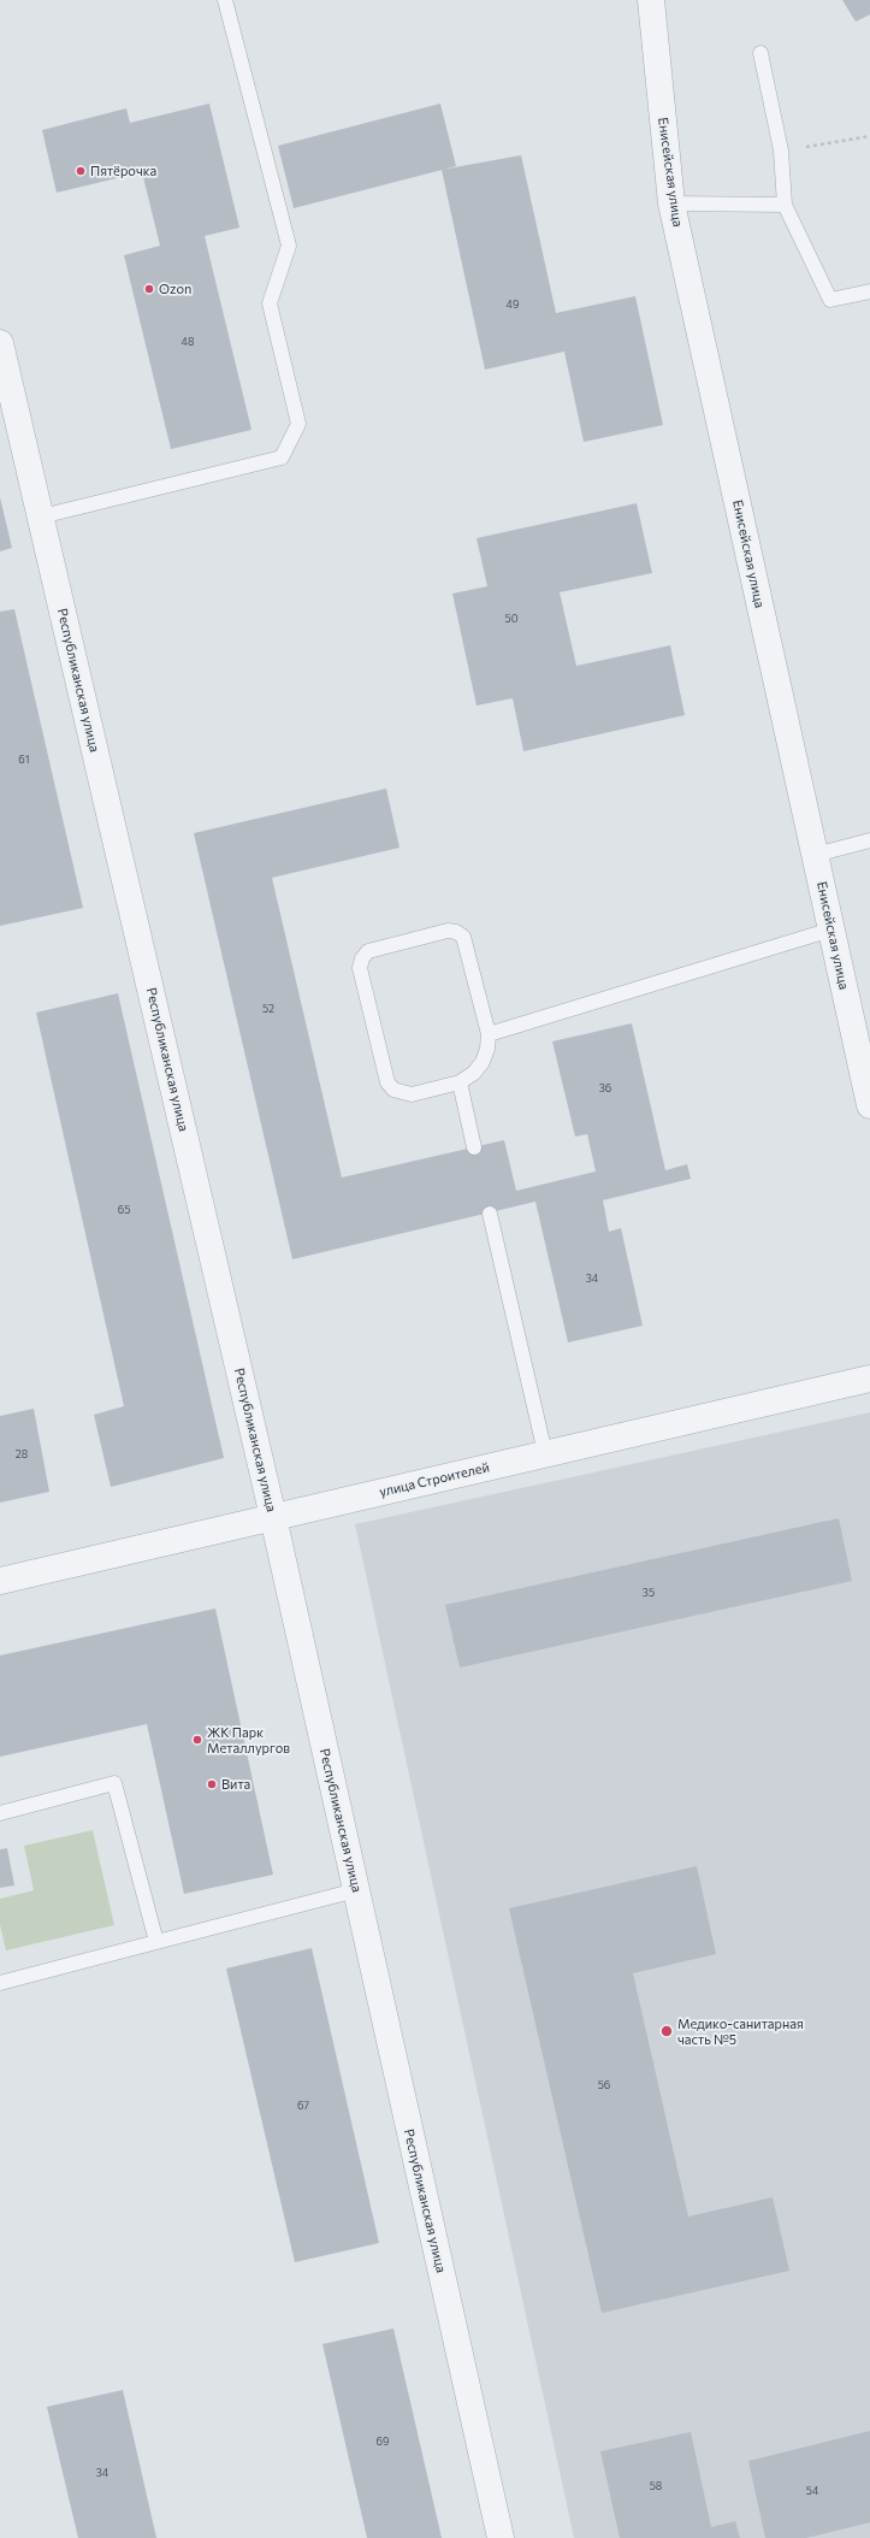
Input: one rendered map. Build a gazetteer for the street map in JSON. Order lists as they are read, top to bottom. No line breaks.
{"streets":{"street":["Енисейская улица","Республиканская улица","улица Строителей"]},"crossings":[["Республиканская улица","улица Строителей"]],"places":["Пятёрочка","Ozon","ЖК Парк Металлургов","Вита","Медико-санитарная часть №5"],"house_numbers":["49","48","50","61","52","36","65","34","28","35","56","67","69","34","58","54"]}
